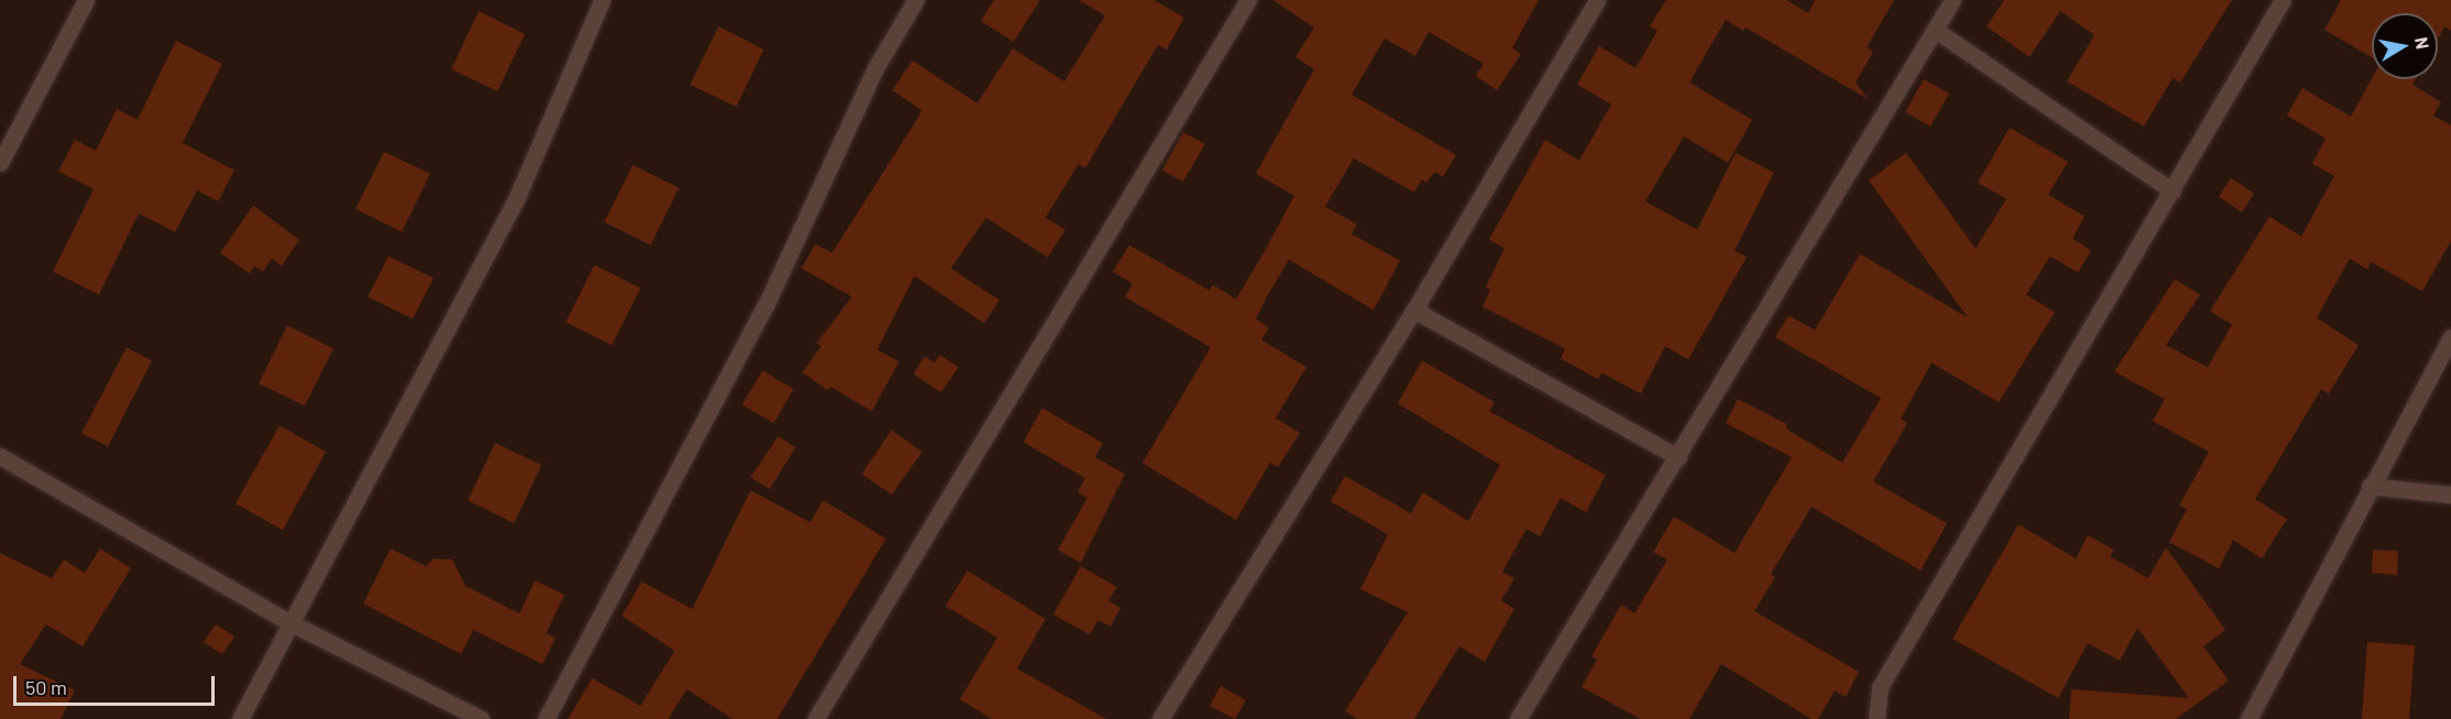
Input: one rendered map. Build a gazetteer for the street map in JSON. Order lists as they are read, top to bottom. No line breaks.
{"scale_bar":"50 m","north":"right"}
